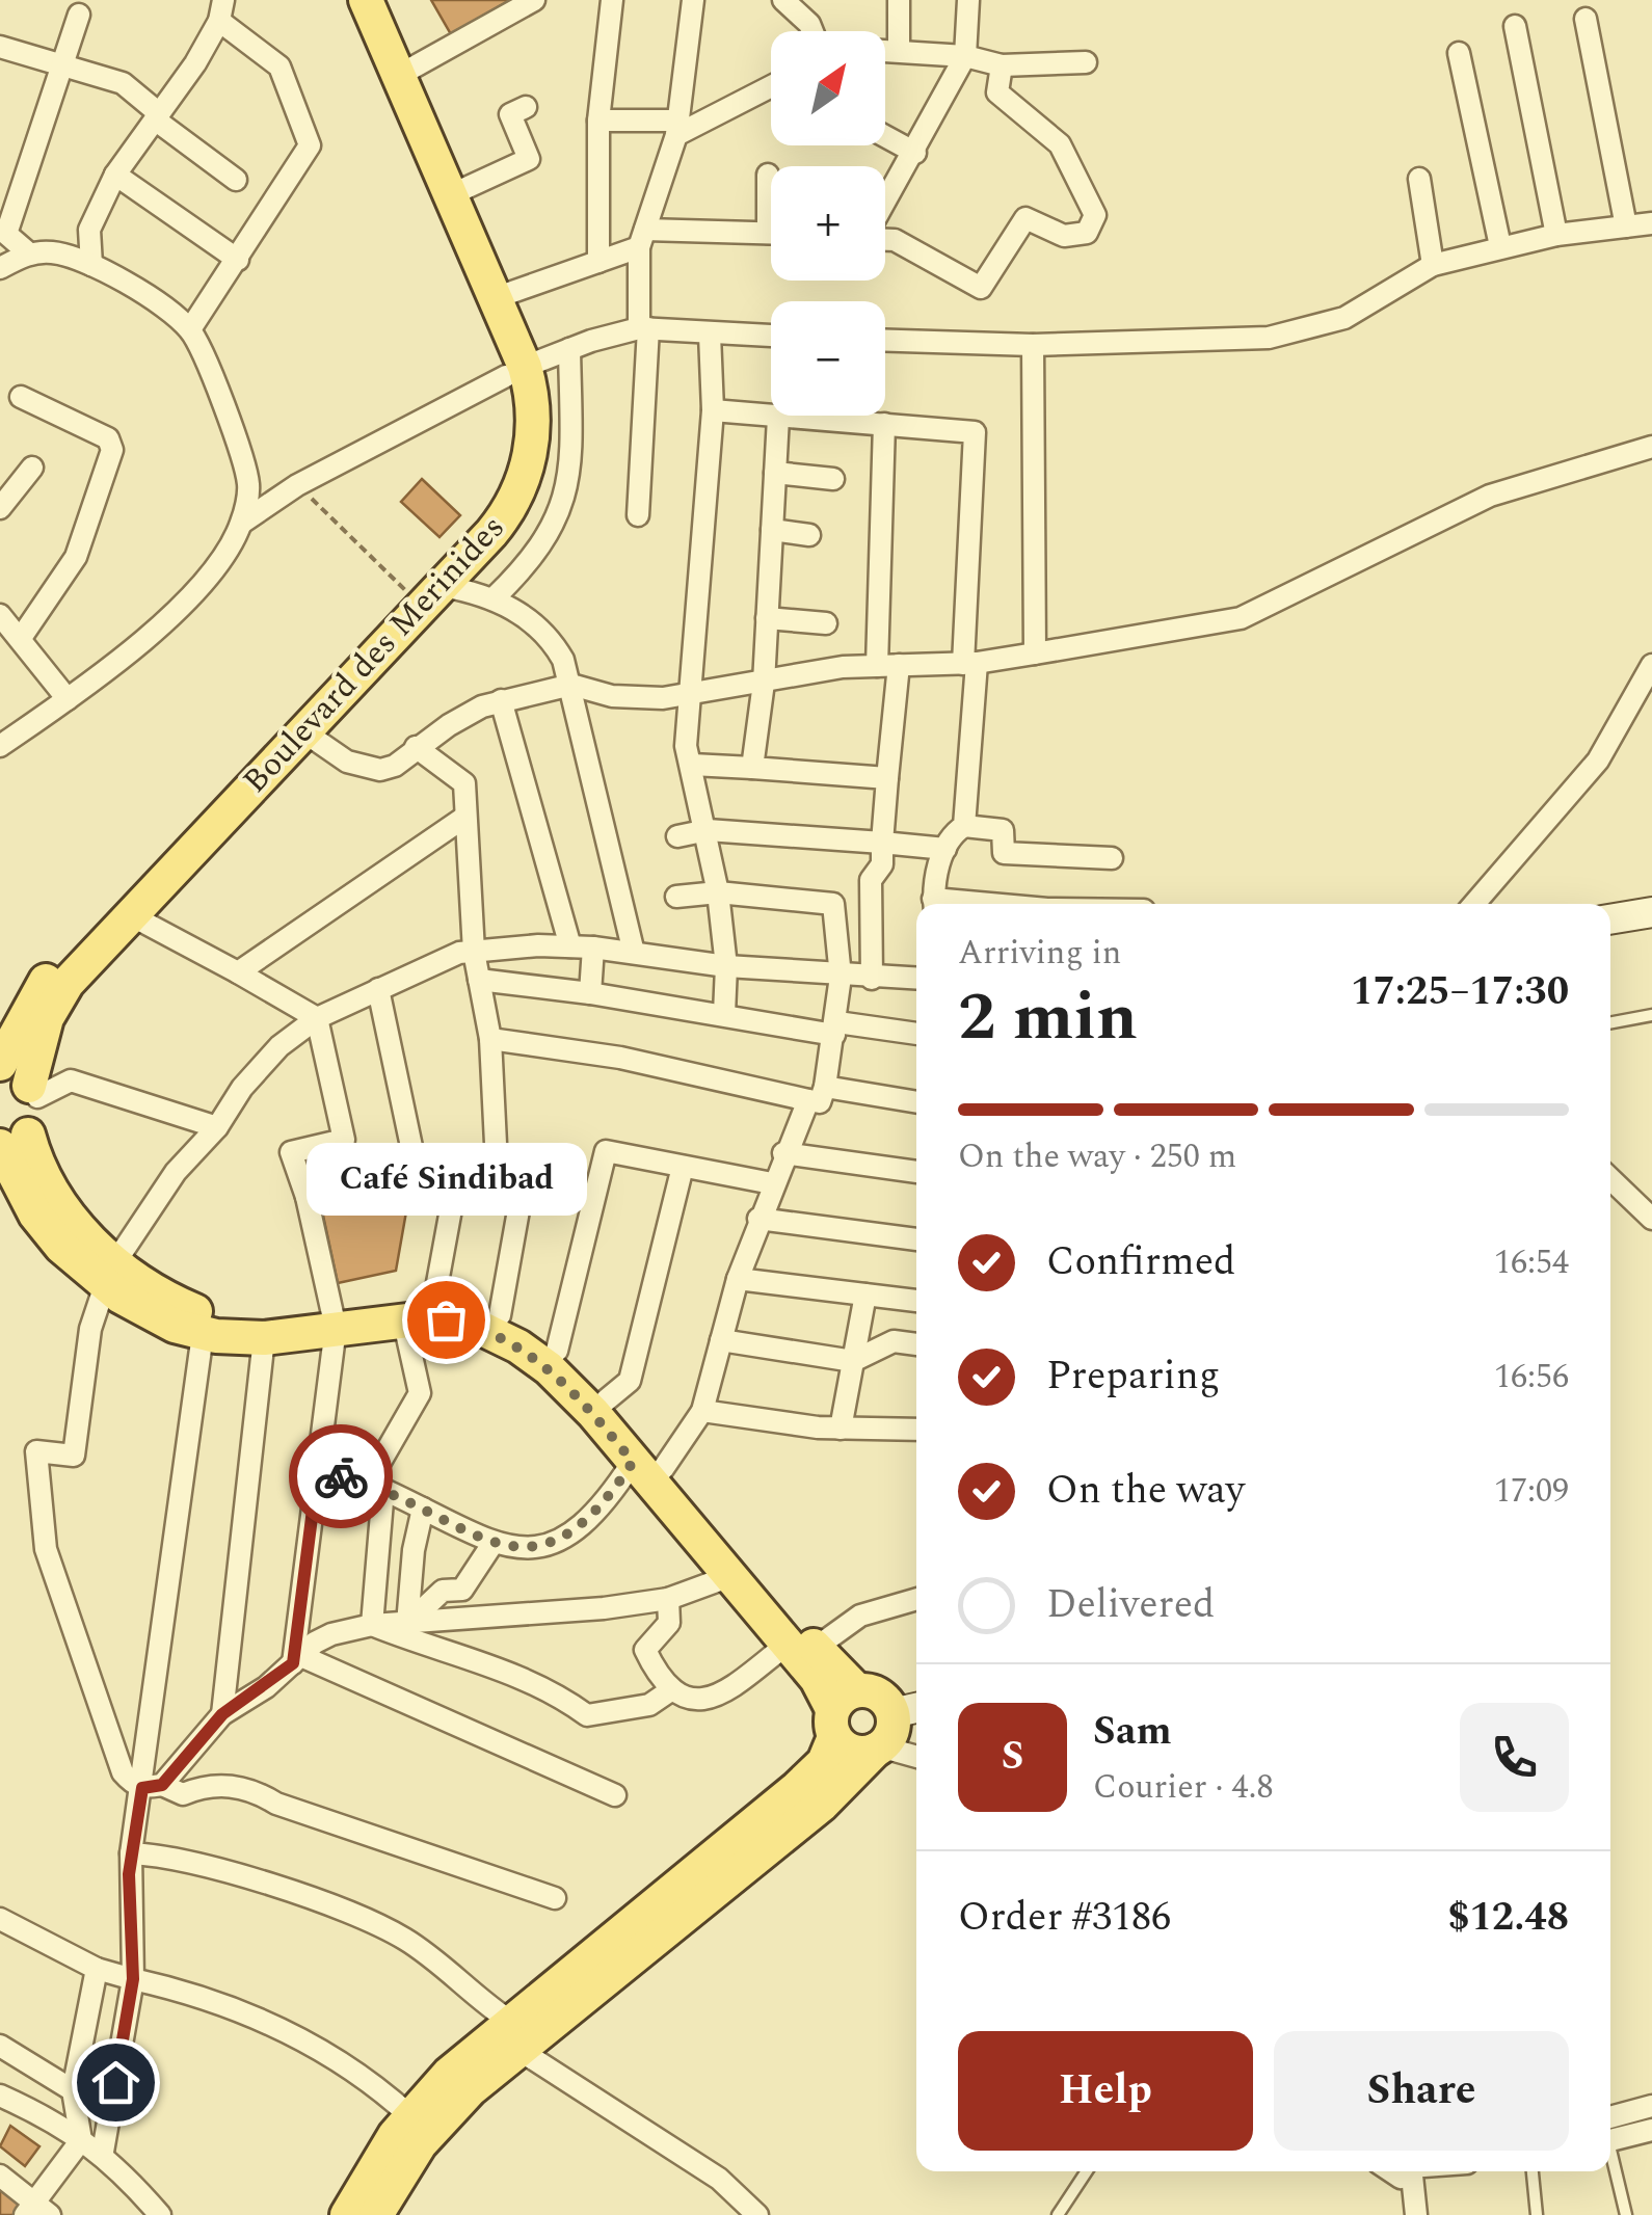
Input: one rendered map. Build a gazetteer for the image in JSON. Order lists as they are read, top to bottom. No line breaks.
{"streets":{"main road":["Boulevard des Merinides"]},"places":["Café Sindibad"],"north":"top right","page":{"map_buttons":["+","−"],"heading":["2 min","Arriving in","17:25–17:30"],"panel":["Sam","Courier · 4.8","Order #3186","$12.48"],"bar":"On the way · 250 m","bubble":"Café Sindibad","list":[["Confirmed","16:54"],["Preparing","16:56"],["On the way","17:09"],"Delivered"],"round":"S","buttons":["Help","Share"]}}
